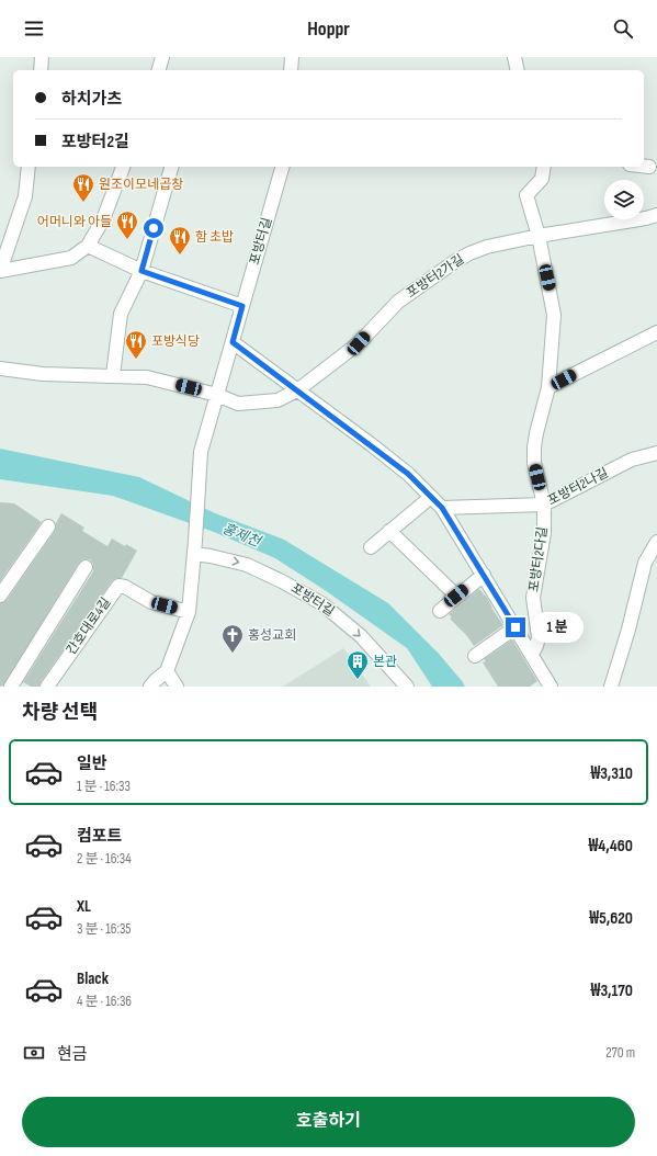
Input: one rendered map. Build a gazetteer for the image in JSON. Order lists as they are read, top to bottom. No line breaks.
{"streets":{"street":["포방터길","포방터2가길","포방터2나길","포방터2다길","간호대로4길"]},"crossings":[["포방터2가길","포방터2다길"],["포방터2나길","포방터2다길"]],"water":["홍제천"],"places":{"restaurant":["원조이모네곱창","어머니와 아들","함 초밥","포방식당"],"church":["홍성교회"],"building":["본관"]},"page":{"header":"Hoppr","banner":["하치가츠","포방터2길"],"bubble":"1 분","heading":"차량 선택","list":[{"name":"일반","note":"1 분 · 16:33","value":"₩3,310"},{"name":"컴포트","note":"2 분 · 16:34","value":"₩4,460"},{"name":"XL","note":"3 분 · 16:35","value":"₩5,620"},{"name":"Black","note":"4 분 · 16:36","value":"₩3,170"}],"pay":["현금","270 m"],"buttons":"호출하기"}}
